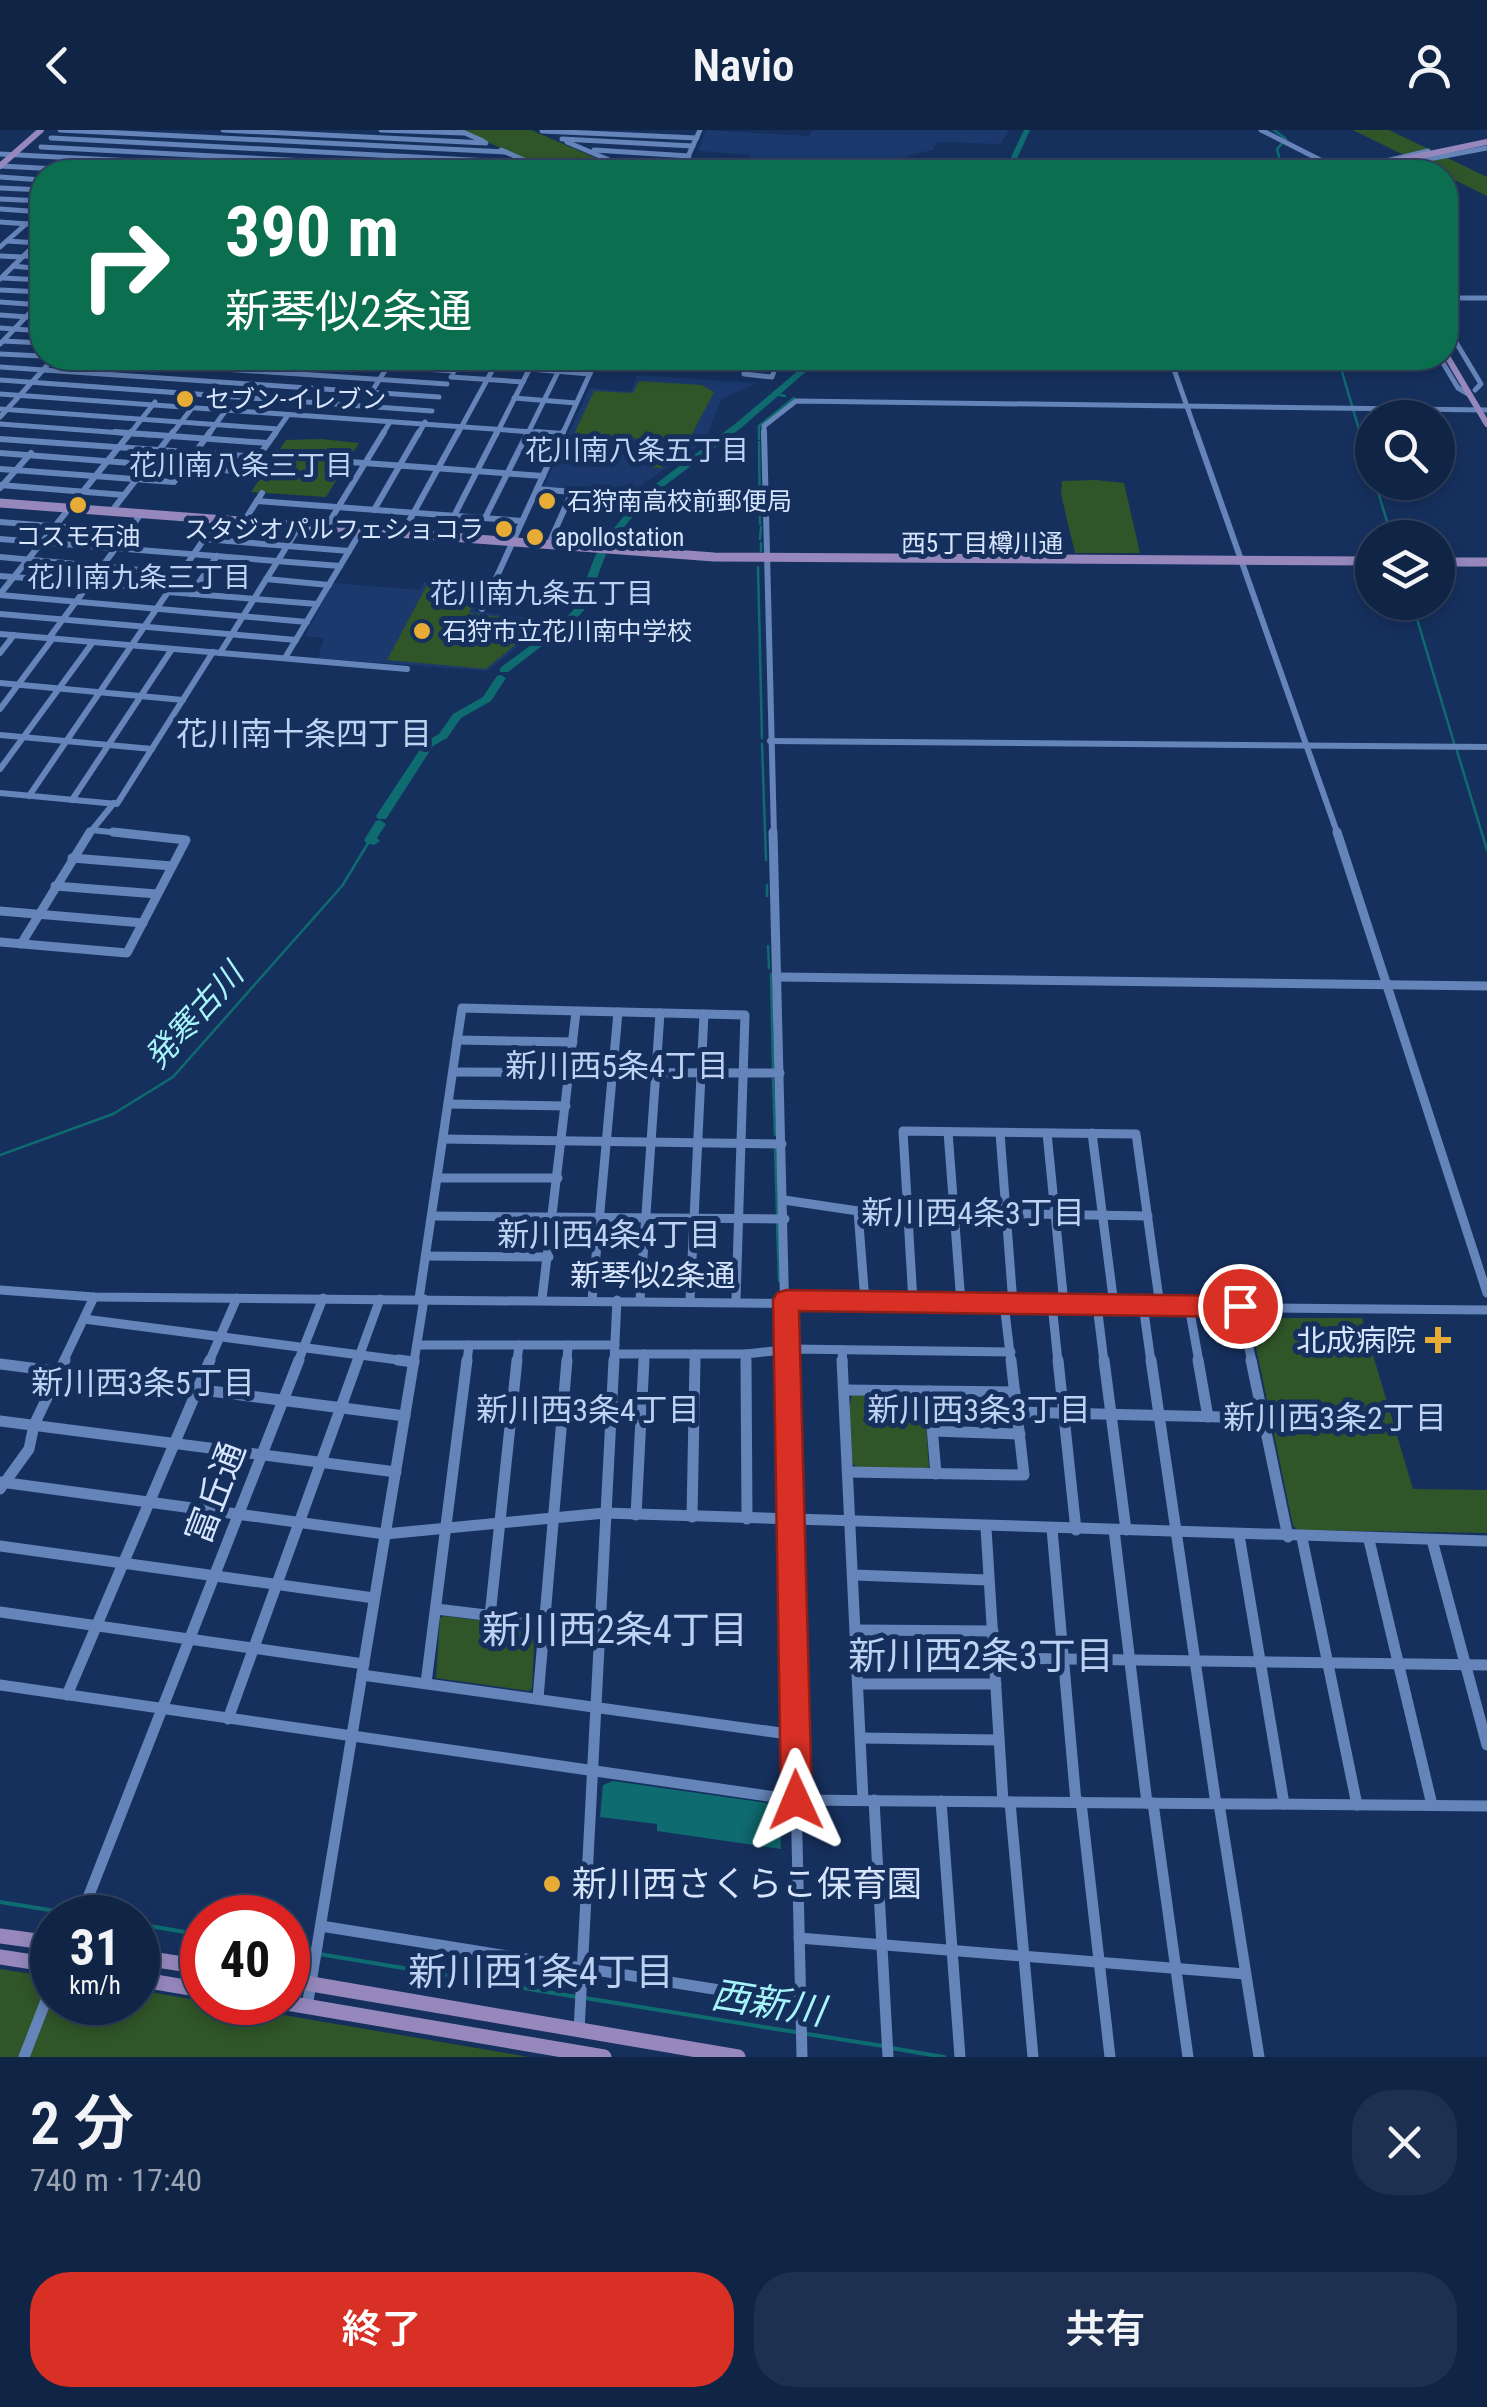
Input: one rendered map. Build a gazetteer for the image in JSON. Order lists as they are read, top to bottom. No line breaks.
{"streets":{"main road":["西5丁目樽川通"],"street":["新琴似2条通","富丘通"]},"crossings":[["新琴似2条通","富丘通"]],"districts":["花川南八条五丁目","花川南八条三丁目","花川南九条三丁目","花川南九条五丁目","花川南十条四丁目","新川西5条4丁目","新川西4条3丁目","新川西4条4丁目","新川西3条5丁目","新川西3条4丁目","新川西3条3丁目","新川西3条2丁目","新川西2条4丁目","新川西2条3丁目","新川西1条4丁目"],"water":["発寒古川","西新川"],"places":{"other":["セブン-イレブン","石狩南高校前郵便局","コスモ石油","スタジオパルフェショコラ","apollostation","石狩市立花川南中学校","新川西さくらこ保育園"],"health":["北成病院"]},"page":{"header":"Navio","turn":["390 m","新琴似2条通"],"speed":"31 km/h","limit":"40","heading":["2 分","740 m · 17:40"],"buttons":["終了","共有"]}}
